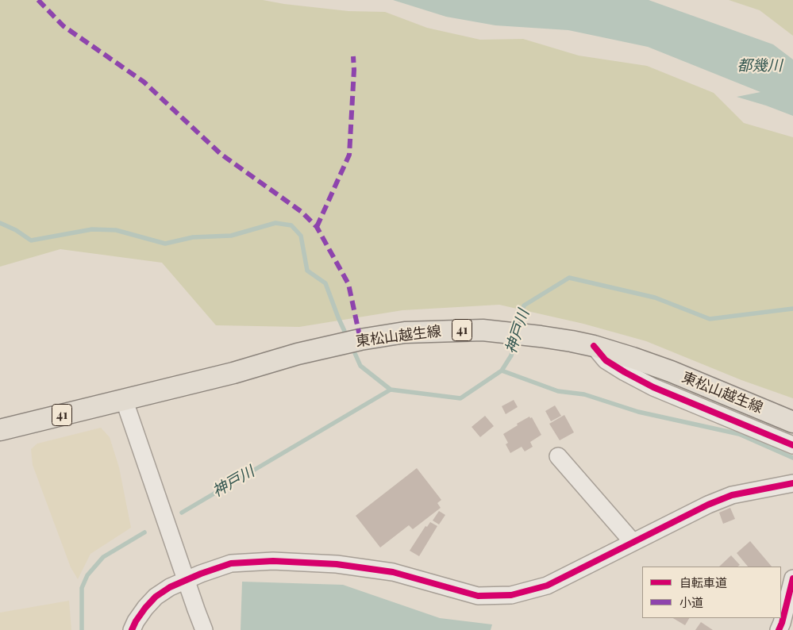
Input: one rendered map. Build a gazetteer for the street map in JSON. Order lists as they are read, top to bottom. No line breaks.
{"streets":{"main road":["41","東松山越生線"]},"water":["都幾川","神戸川"],"legend":["自転車道","小道"]}
